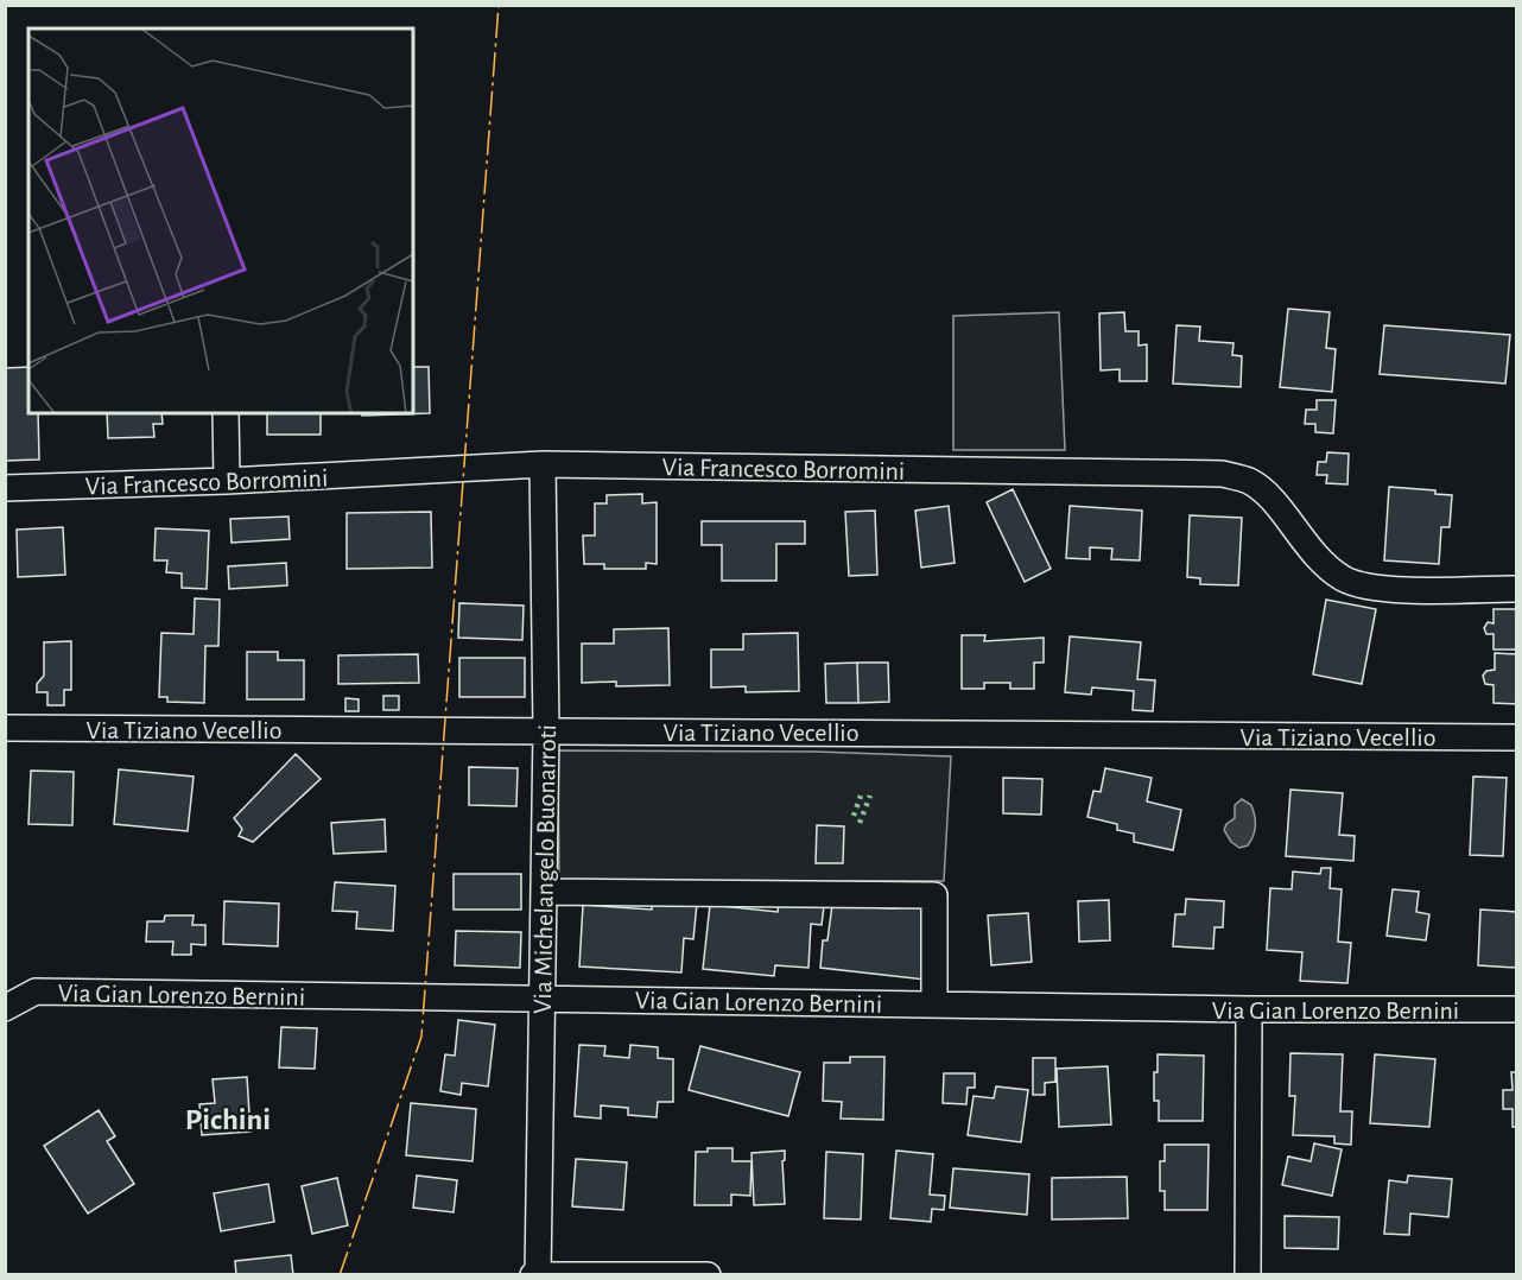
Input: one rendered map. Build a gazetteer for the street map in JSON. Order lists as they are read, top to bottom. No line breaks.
{"streets":{"street":["Via Francesco Borromini","Via Tiziano Vecellio","Via Michelangelo Buonarroti","Via Gian Lorenzo Bernini"]},"crossings":[["Via Francesco Borromini","Via Michelangelo Buonarroti"],["Via Tiziano Vecellio","Via Michelangelo Buonarroti"],["Via Michelangelo Buonarroti","Via Gian Lorenzo Bernini"]],"districts":["Pichini"]}
